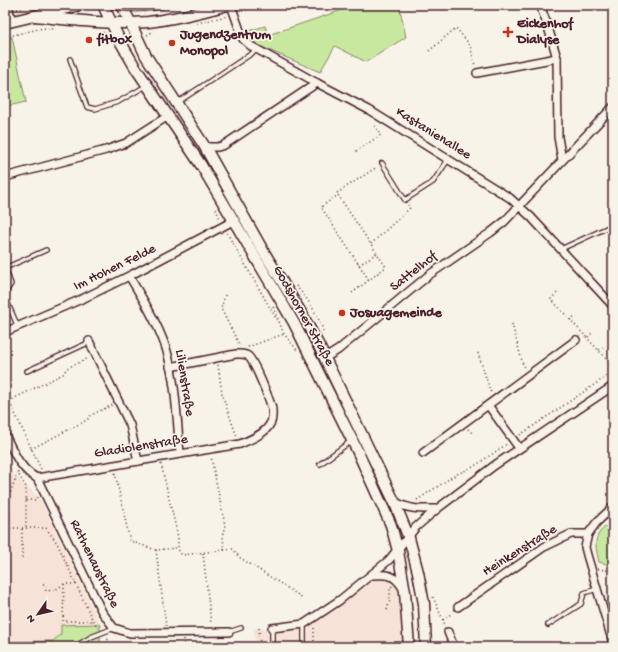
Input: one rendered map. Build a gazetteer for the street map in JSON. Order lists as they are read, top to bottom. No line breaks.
{"streets":{"main road":["Godshorner Straße"],"street":["Kastanienallee","Im Hohen Felde","Sattelhof","Lilienstraße","Gladiolenstraße","Heinkenstraße","Rathenaustraße"]},"crossings":[["Kastanienallee","Sattelhof"],["Im Hohen Felde","Godshorner Straße"],["Im Hohen Felde","Lilienstraße"],["Sattelhof","Godshorner Straße"],["Lilienstraße","Gladiolenstraße"],["Gladiolenstraße","Rathenaustraße"]],"places":{"health":["Eickenhof Dialyse"],"other":["fitbox","Jugendzentrum Monopol","Josuagemeinde"]},"north":"bottom left"}
